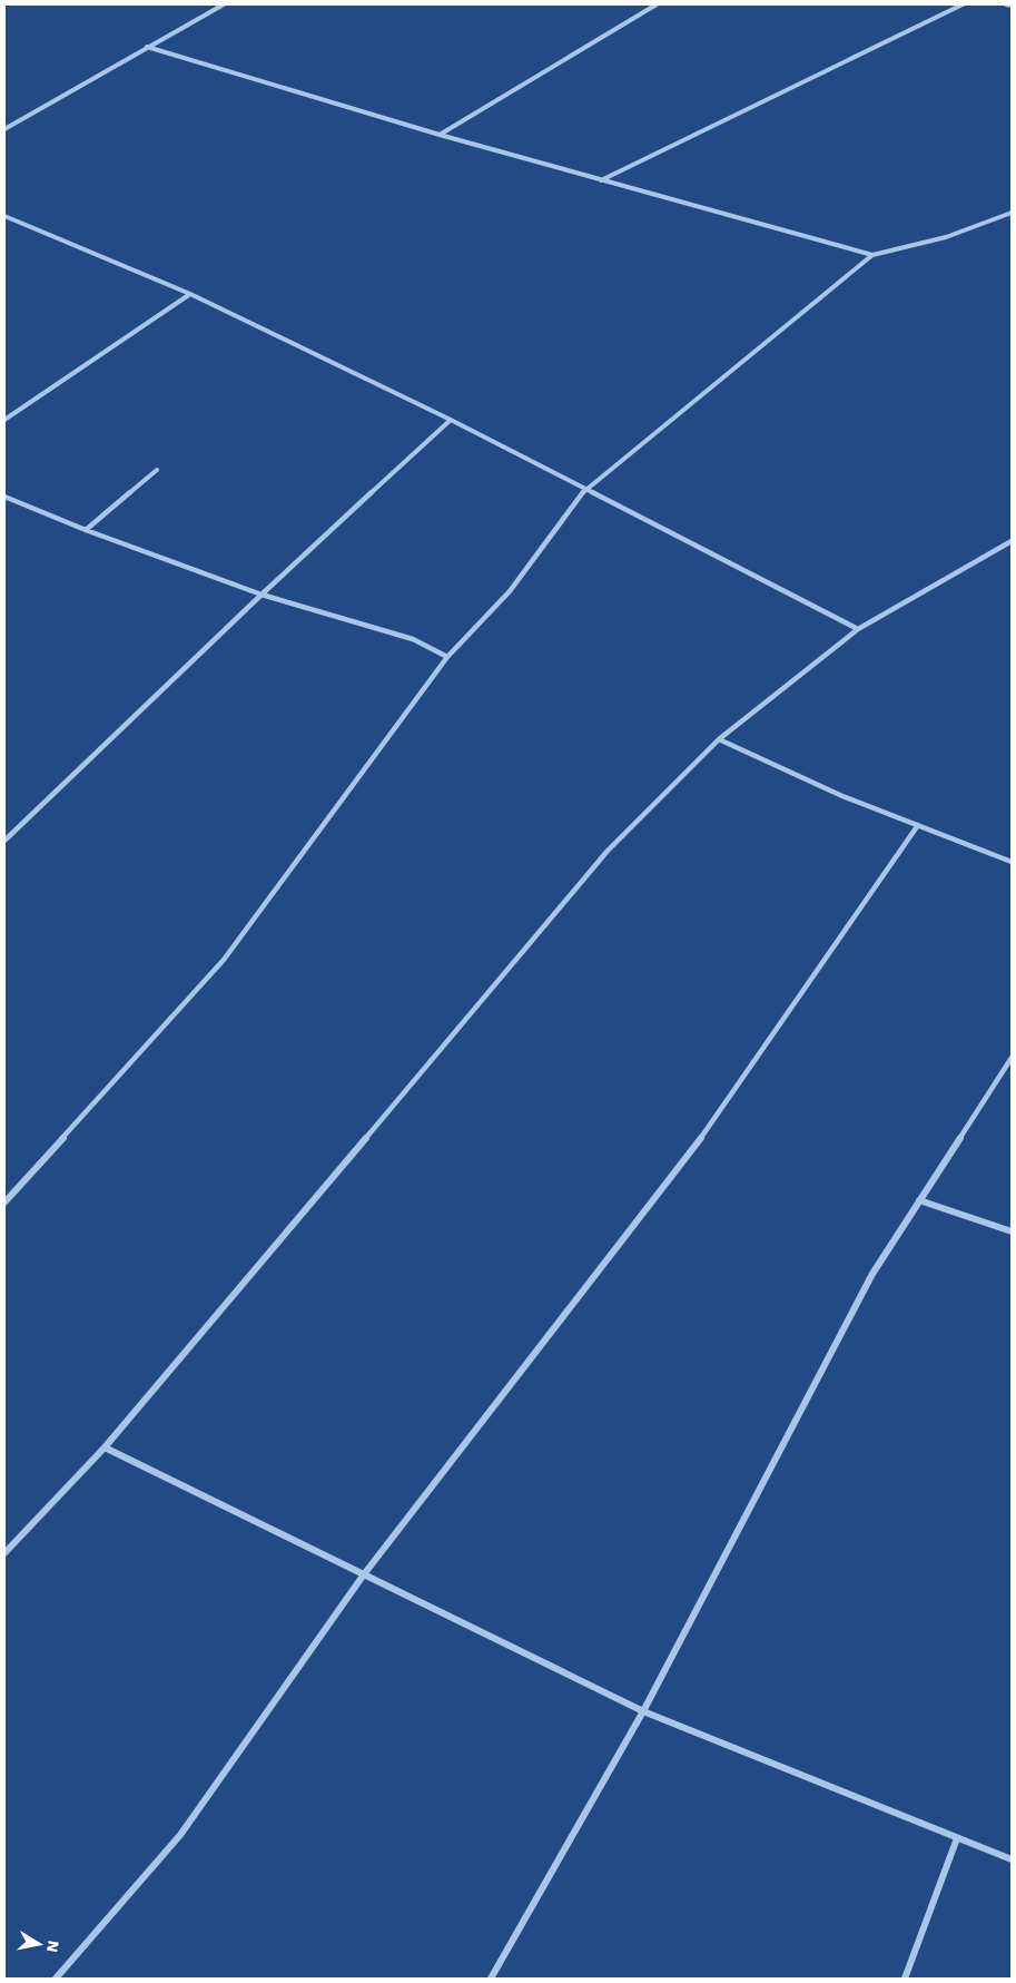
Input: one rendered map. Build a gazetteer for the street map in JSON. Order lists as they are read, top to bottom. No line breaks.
{"north":"right"}
